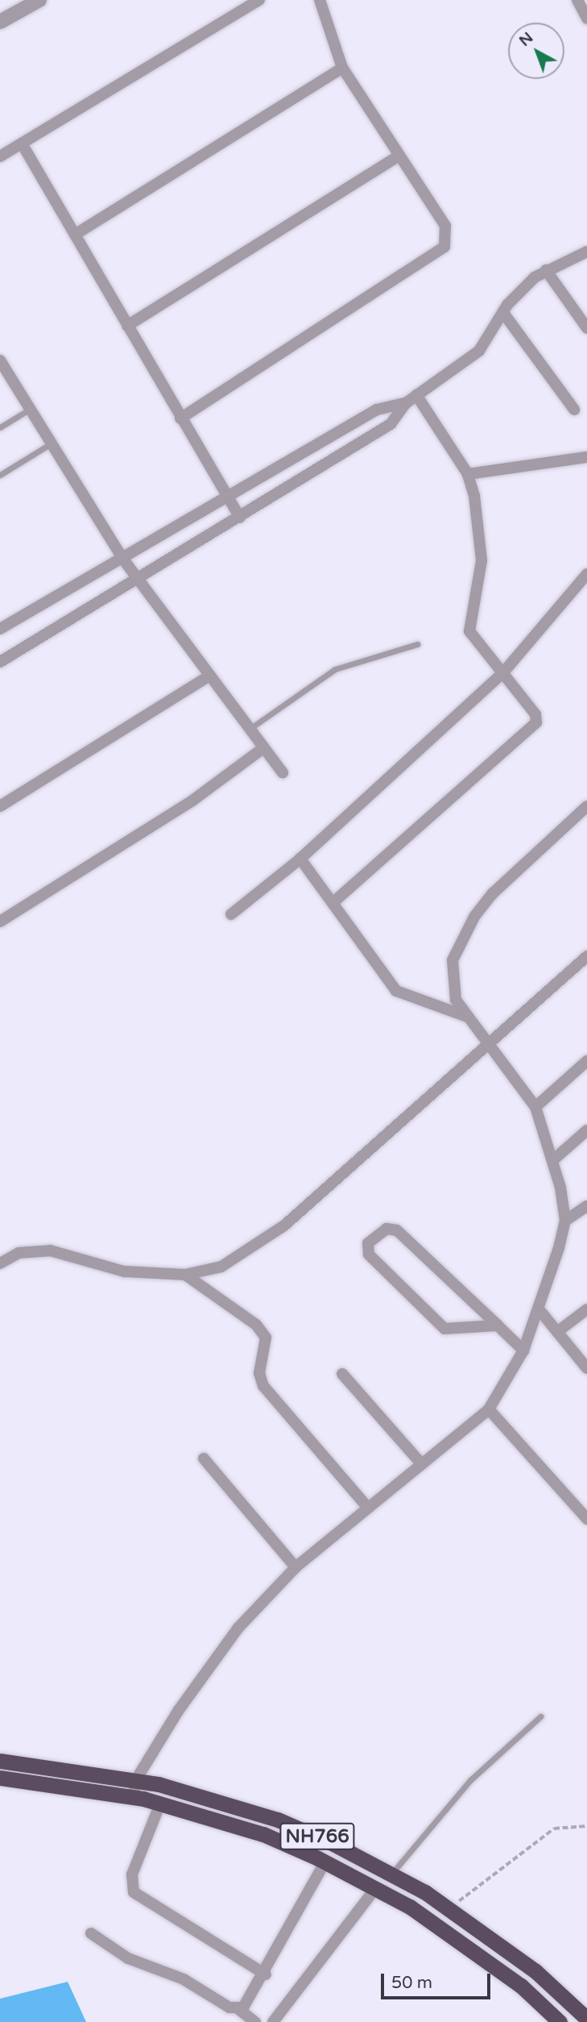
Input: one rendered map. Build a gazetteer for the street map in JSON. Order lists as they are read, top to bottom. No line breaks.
{"streets":{"highway":["NH766"]},"scale_bar":"50 m","north":"top left"}
